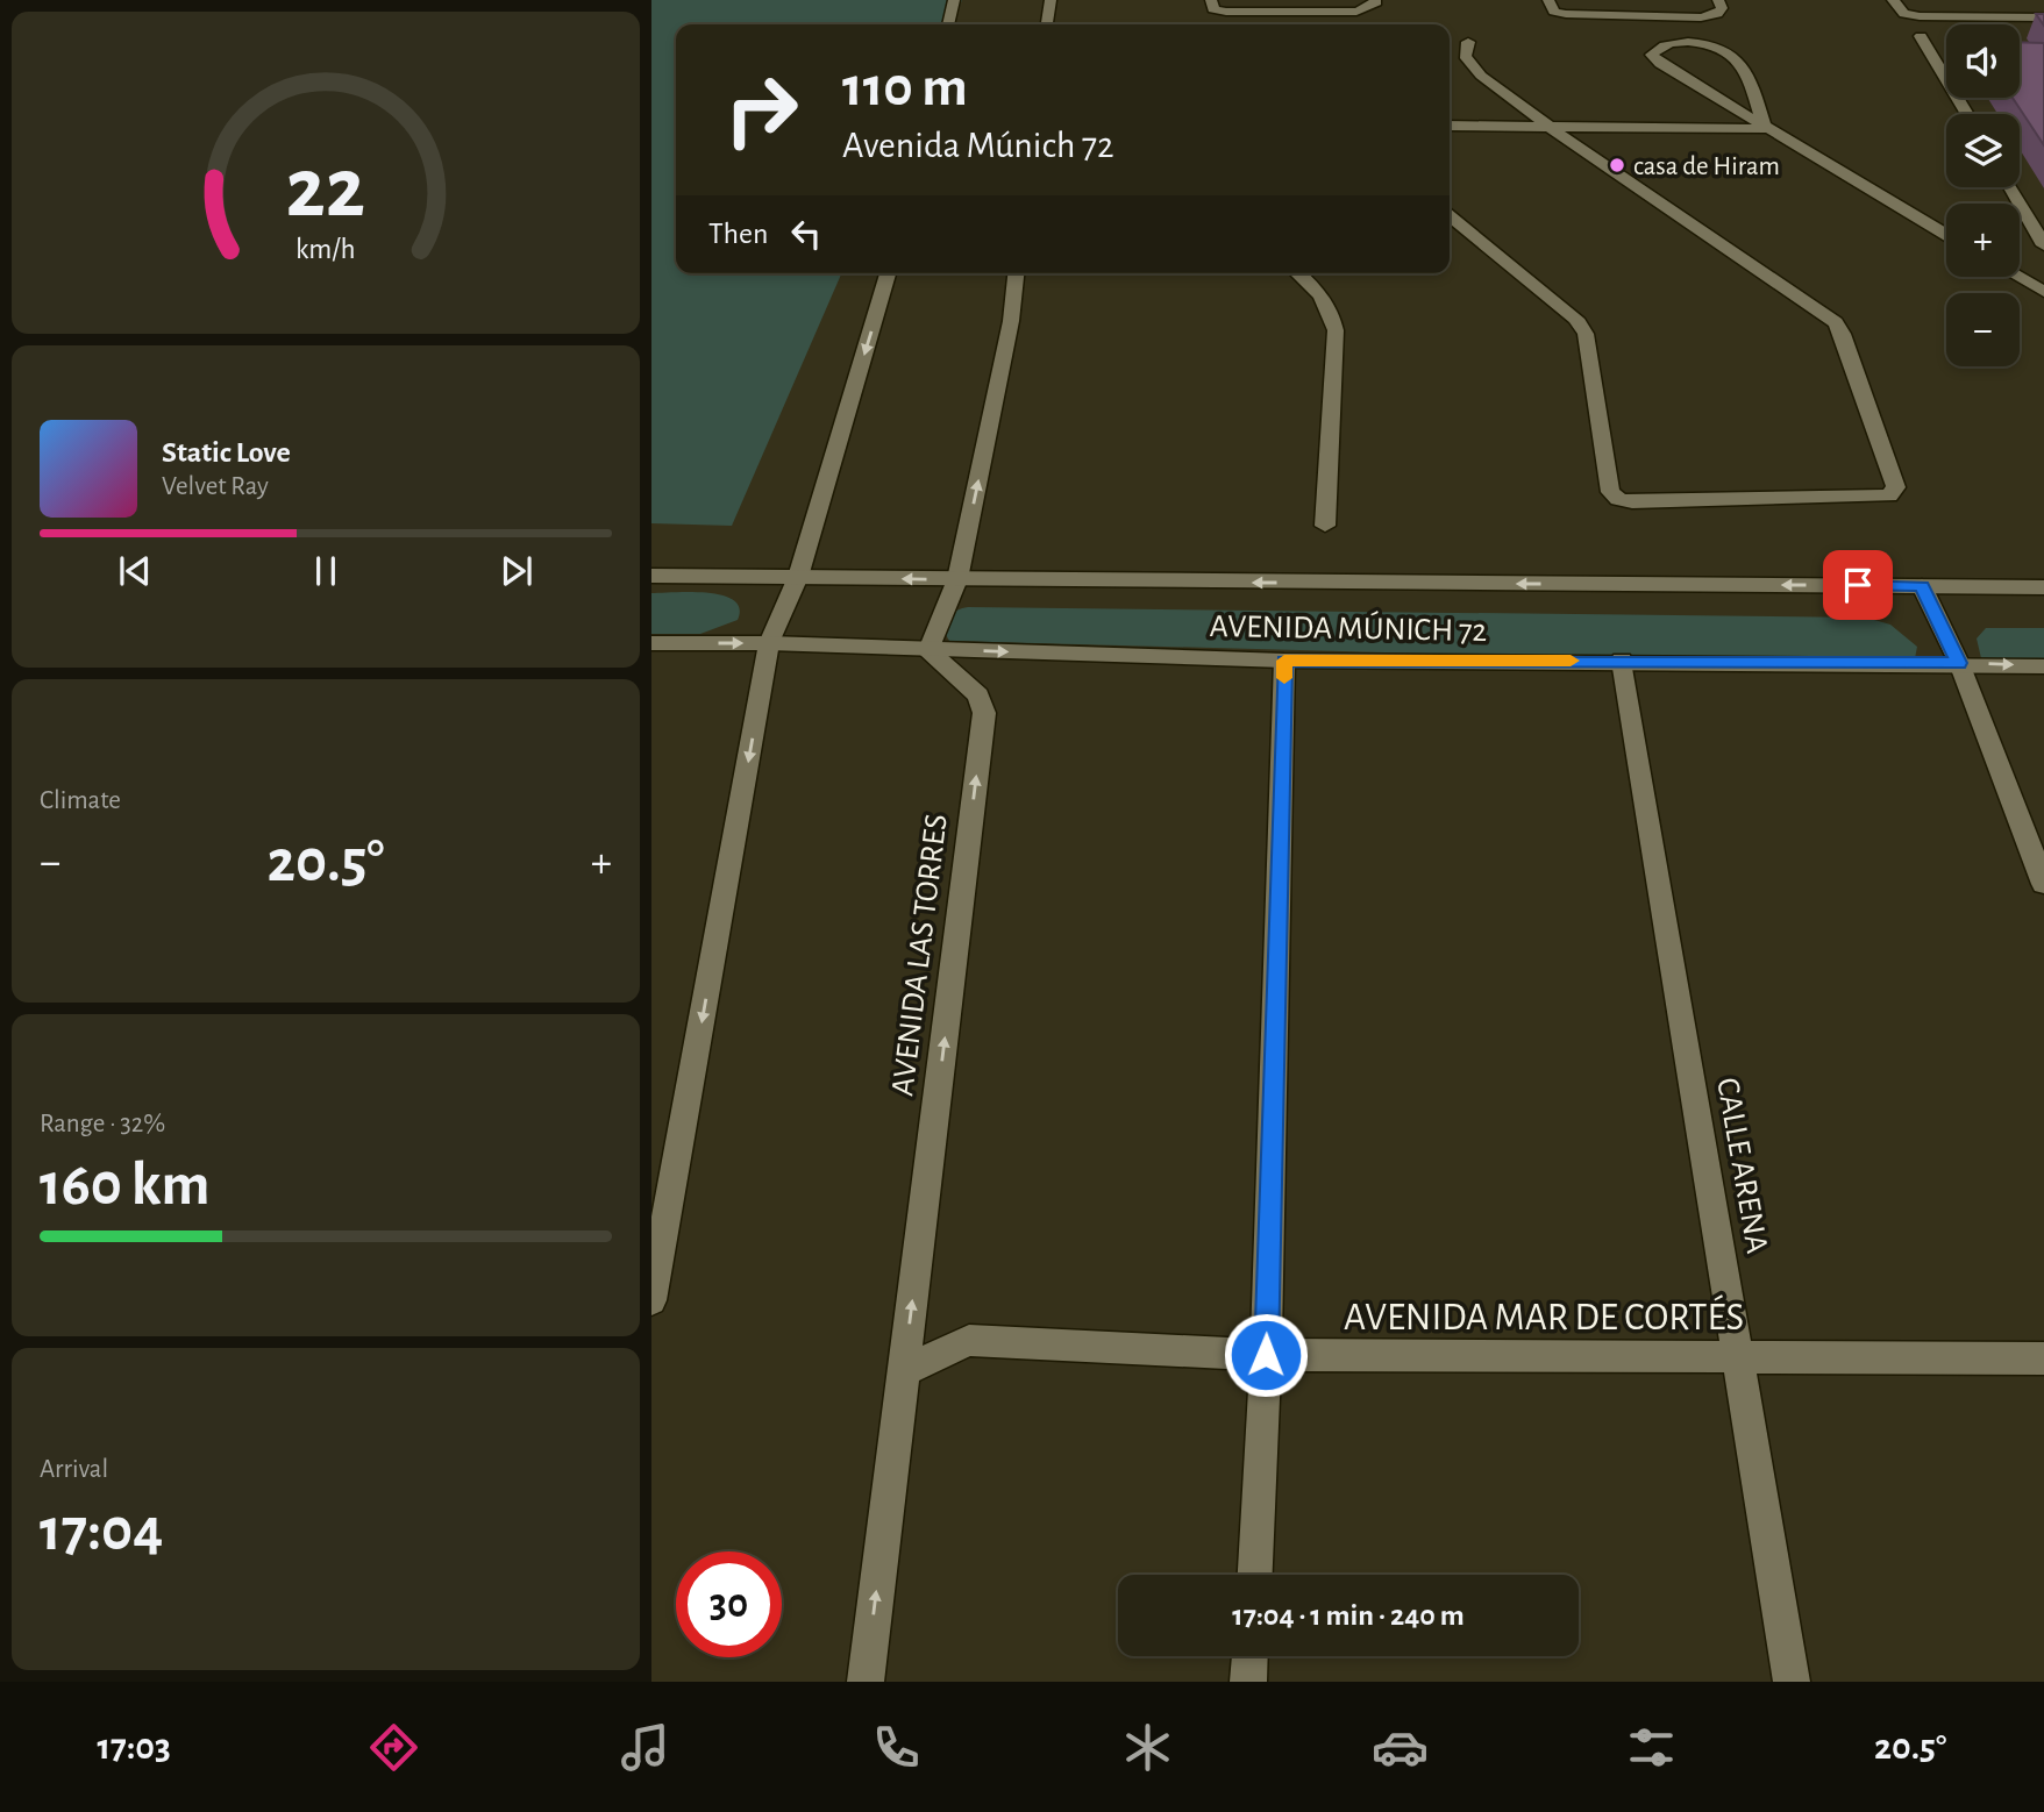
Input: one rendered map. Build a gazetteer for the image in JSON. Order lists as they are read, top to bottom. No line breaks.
{"streets":{"street":["AVENIDA MÚNICH 72","AVENIDA LAS TORRES","CALLE ARENA","AVENIDA MAR DE CORTÉS"]},"crossings":[["AVENIDA MÚNICH 72","AVENIDA LAS TORRES"],["AVENIDA MÚNICH 72","CALLE ARENA"],["AVENIDA LAS TORRES","AVENIDA MAR DE CORTÉS"],["CALLE ARENA","AVENIDA MAR DE CORTÉS"]],"one_way":["AVENIDA LAS TORRES"],"places":["casa de Hiram"],"page":{"map_buttons":["+","−"],"turn":["110 m","Avenida Múnich 72"],"then":"Then","song":["Static Love","Velvet Ray"],"tile":["Climate",["Range · 32%","160 km"],["Arrival","17:04"]],"heat":["−","20.5°","+"],"limit":"30","trip":"17:04 · 1 min · 240 m","tabs":["17:03","20.5°"],"gauge":["22","km/h"]}}
